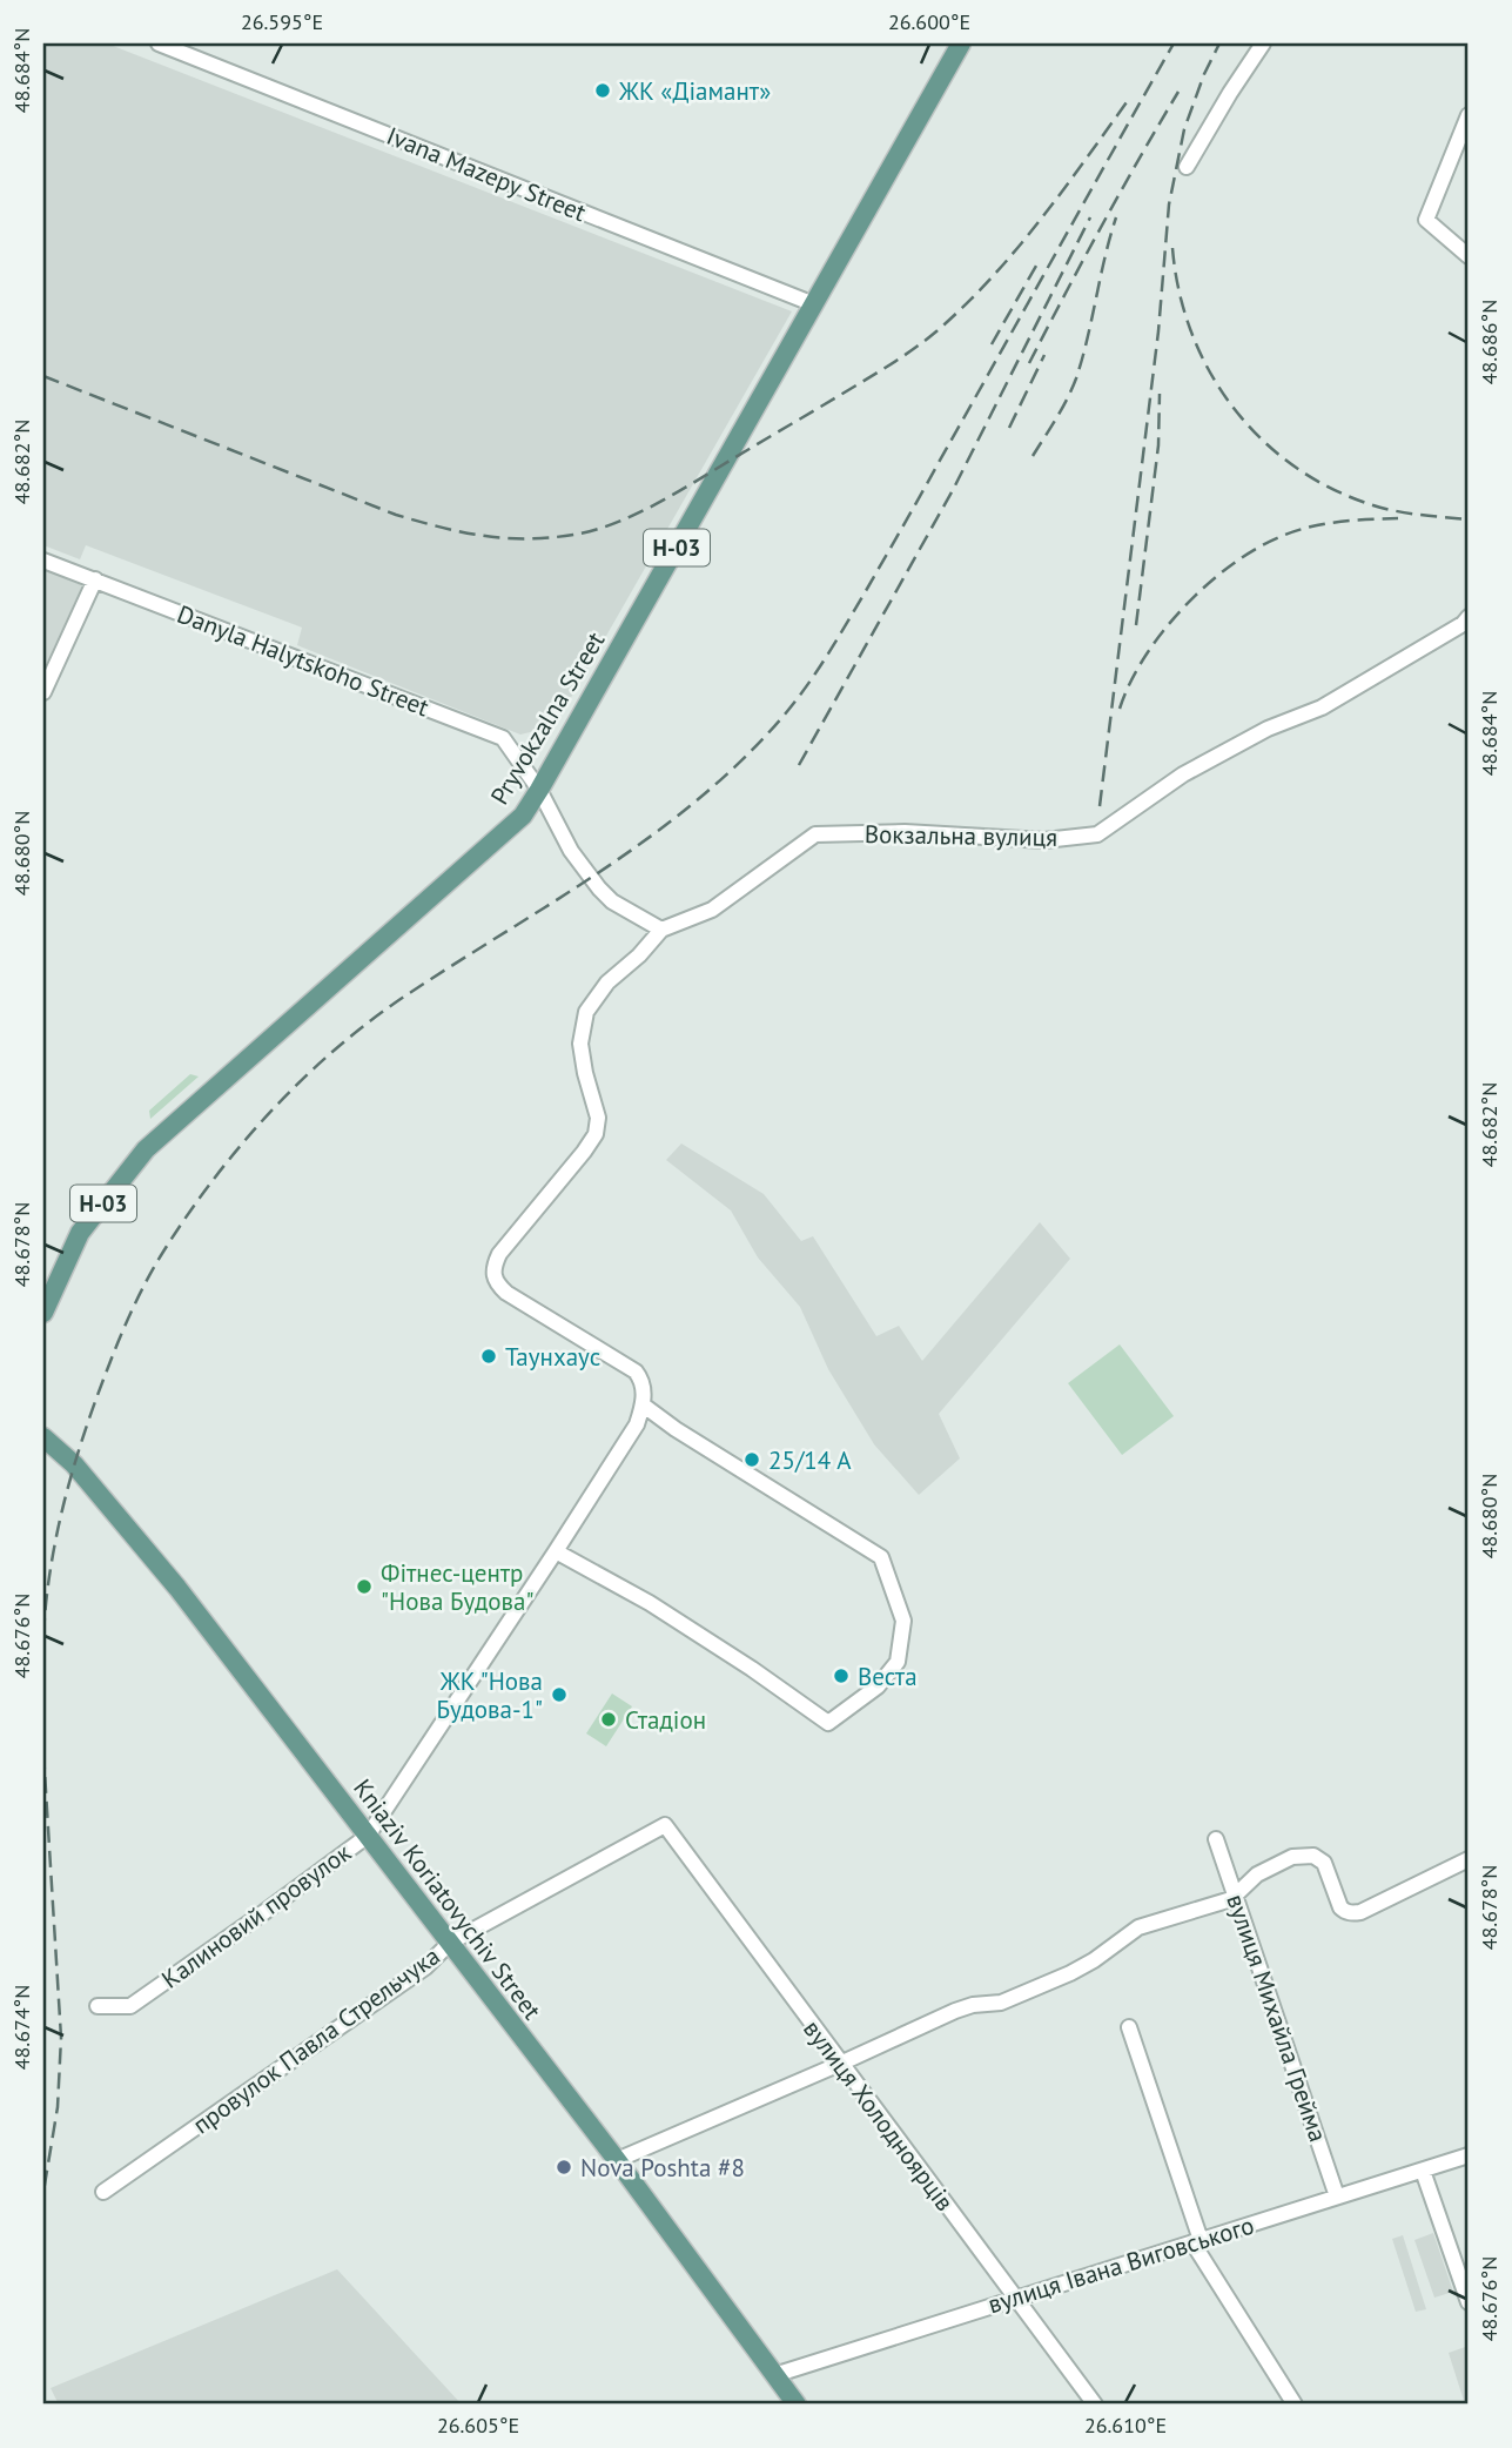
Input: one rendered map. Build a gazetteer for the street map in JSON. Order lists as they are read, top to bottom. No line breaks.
{"streets":{"main road":["Н-03","Pryvokzalna Street","Kniaziv Koriatovychiv Street"],"street":["Ivana Mazepy Street","Danyla Halytskoho Street","Вокзальна вулиця","Калиновий провулок","вулиця Михайла Грейма","провулок Павла Стрельчука","вулиця Холодноярців","вулиця Івана Виговського"]},"crossings":[["Ivana Mazepy Street","Pryvokzalna Street"],["Danyla Halytskoho Street","Pryvokzalna Street"],["Kniaziv Koriatovychiv Street","Калиновий провулок"],["Kniaziv Koriatovychiv Street","провулок Павла Стрельчука"],["Kniaziv Koriatovychiv Street","вулиця Івана Виговського"],["вулиця Михайла Грейма","вулиця Івана Виговського"],["провулок Павла Стрельчука","вулиця Холодноярців"],["вулиця Холодноярців","вулиця Івана Виговського"]],"places":["ЖК «Діамант»","Таунхаус","25/14 А","Фітнес-центр \"Нова Будова\"","Веста","ЖК \"Нова Будова-1\"","Стадіон","Nova Poshta #8"],"coordinates":["26.595°E","26.600°E","48.684°N","48.686°N","48.682°N","48.680°N","48.678°N","48.676°N","48.674°N","26.605°E","26.610°E"]}
